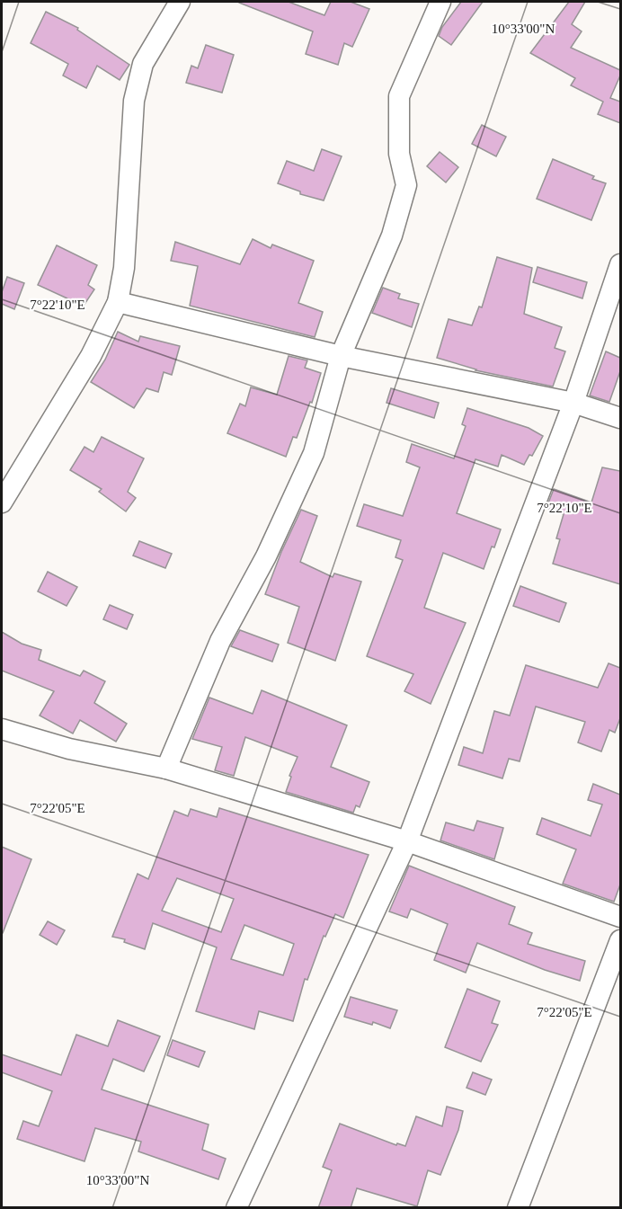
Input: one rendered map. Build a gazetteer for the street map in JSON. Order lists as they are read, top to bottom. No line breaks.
{"coordinates":["10°33'00\"N","7°22'10\"E","7°22'05\"E"]}
